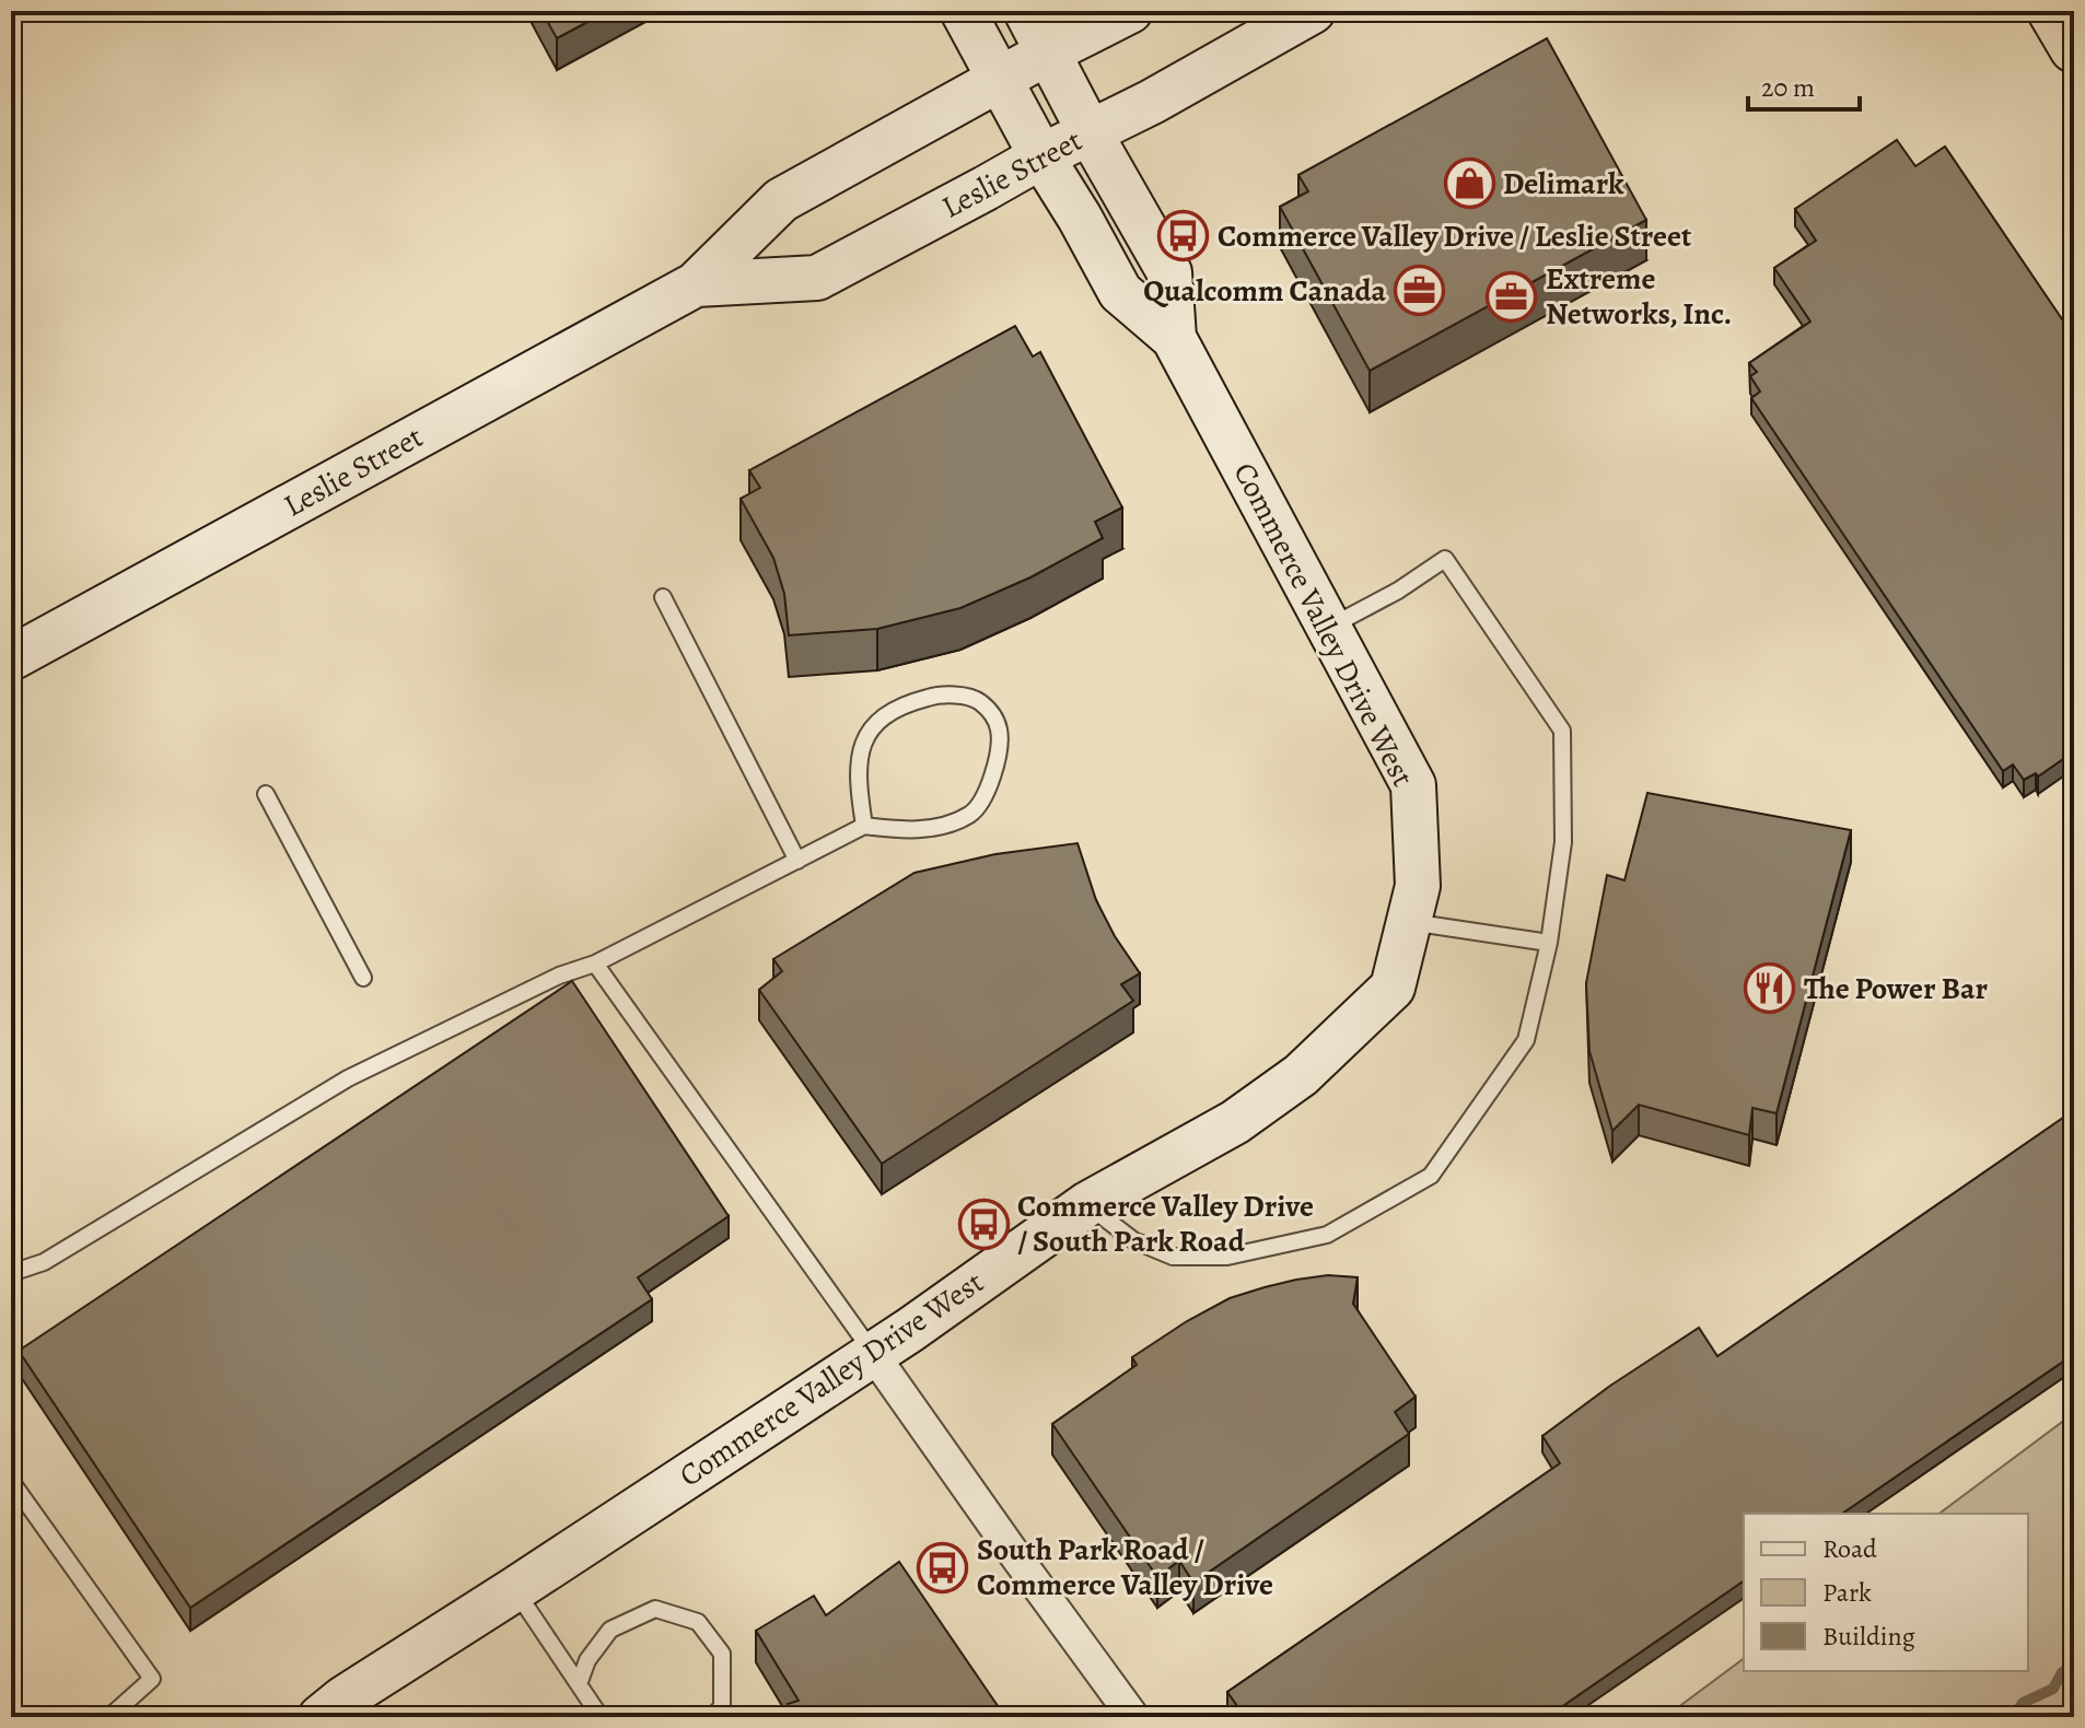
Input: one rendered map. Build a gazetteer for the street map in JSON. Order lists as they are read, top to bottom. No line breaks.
{"streets":{"street":["Leslie Street","Commerce Valley Drive West"]},"crossings":[["Leslie Street","Commerce Valley Drive West"]],"places":{"shop":["Delimark"],"bus stop":["Commerce Valley Drive / Leslie Street","Commerce Valley Drive / South Park Road","South Park Road / Commerce Valley Drive"],"office":["Qualcomm Canada","Extreme Networks, Inc."],"restaurant":["The Power Bar"]},"legend":["Road","Park","Building"],"scale_bar":"20 m"}
